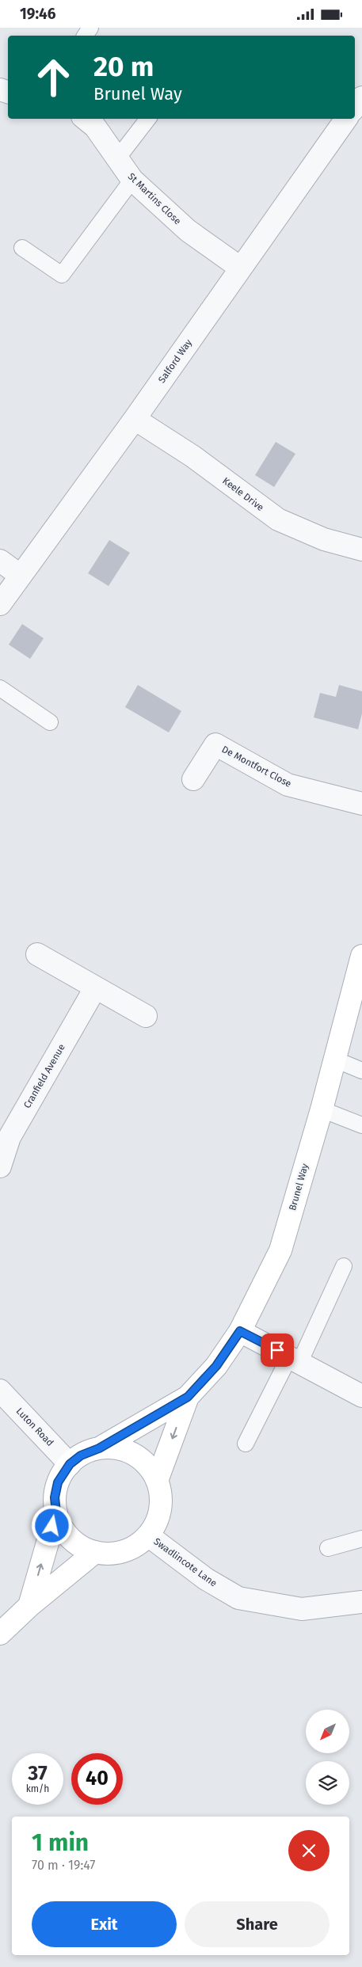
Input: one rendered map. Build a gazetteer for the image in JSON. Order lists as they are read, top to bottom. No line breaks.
{"streets":{"street":["St Martins Close","Salford Way","Keele Drive","De Montfort Close","Cranfield Avenue","Brunel Way","Luton Road","Swadlincote Lane"]},"crossings":[["St Martins Close","Salford Way"],["Salford Way","Keele Drive"],["Brunel Way","Luton Road"],["Brunel Way","Swadlincote Lane"],["Luton Road","Swadlincote Lane"]],"north":"bottom left","page":{"status":"19:46","turn":["20 m","Brunel Way"],"speed":"37 km/h","limit":"40","heading":["1 min","70 m · 19:47"],"buttons":["Exit","Share"]}}
